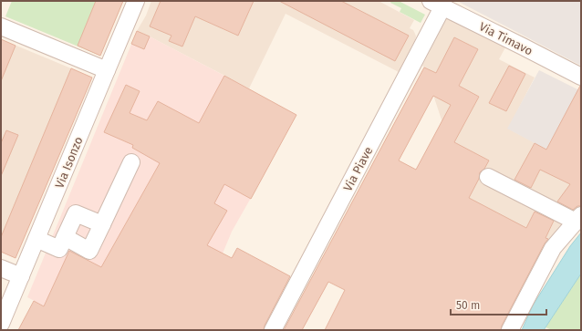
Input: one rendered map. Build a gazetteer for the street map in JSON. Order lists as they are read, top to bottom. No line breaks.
{"streets":{"street":["Via Timavo","Via Isonzo","Via Piave"]},"crossings":[["Via Timavo","Via Piave"]],"scale_bar":"50 m"}
